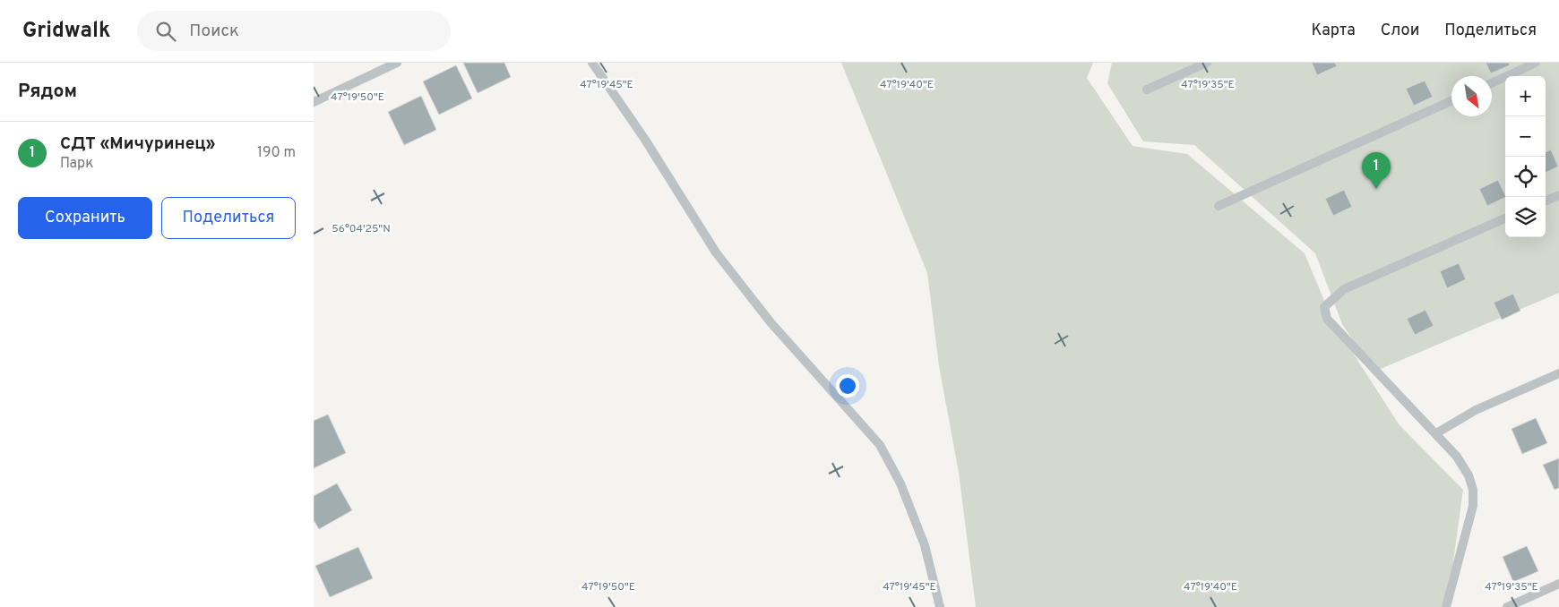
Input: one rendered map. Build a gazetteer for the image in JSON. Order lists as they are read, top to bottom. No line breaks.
{"north":"bottom right","page":{"header":"Gridwalk","search":"Поиск","nav":["Карта","Слои","Поделиться"],"heading":"Рядом","map_buttons":["+","−"],"list":[{"mark":"1","name":"СДТ «Мичуринец»","note":"Парк","value":"190 m"}],"pins":"1","buttons":["Сохранить","Поделиться"]},"coordinates":["47°19'45\"E","47°19'40\"E","47°19'35\"E","47°19'50\"E","56°04'25\"N"]}
